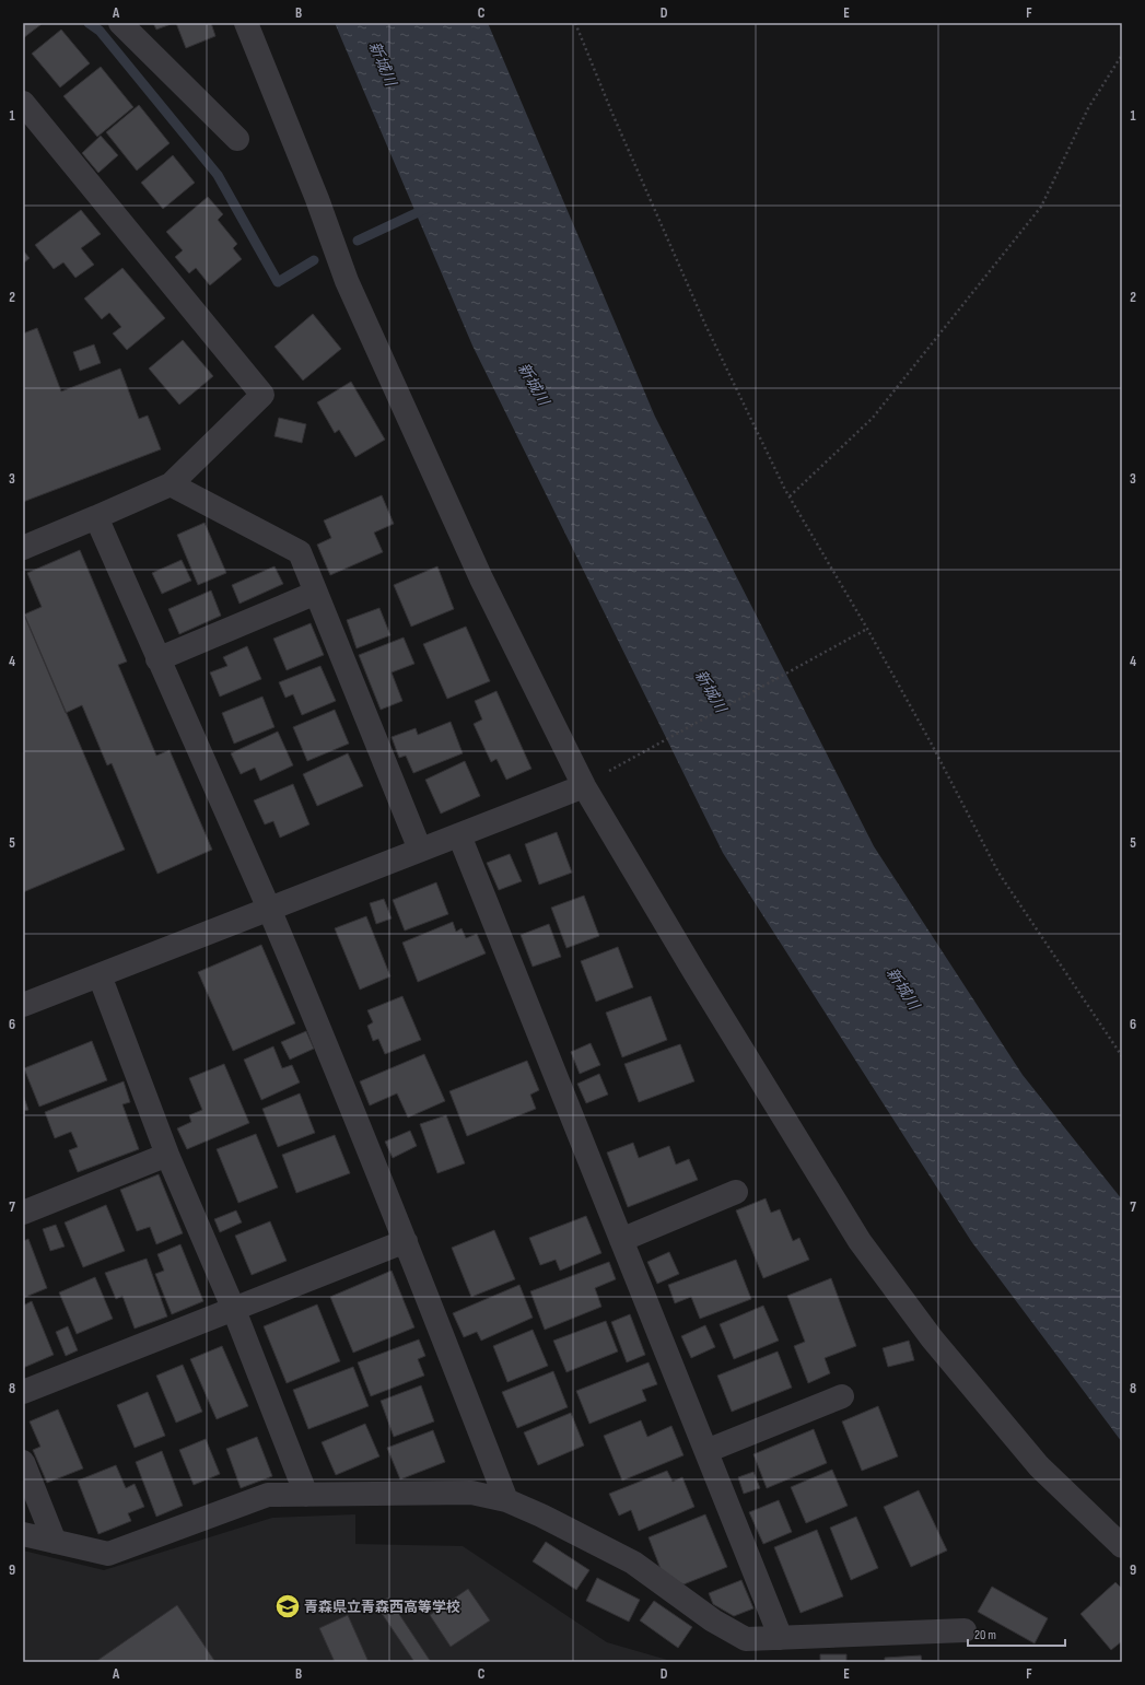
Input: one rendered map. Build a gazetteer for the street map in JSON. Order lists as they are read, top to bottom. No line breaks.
{"water":["新城川"],"places":{"school or university":["青森県立青森西高等学校"]},"scale_bar":"20 m","grid":{"columns":["A","B","C","D","E","F"],"rows":["1","2","3","4","5","6","7","8","9"]}}
